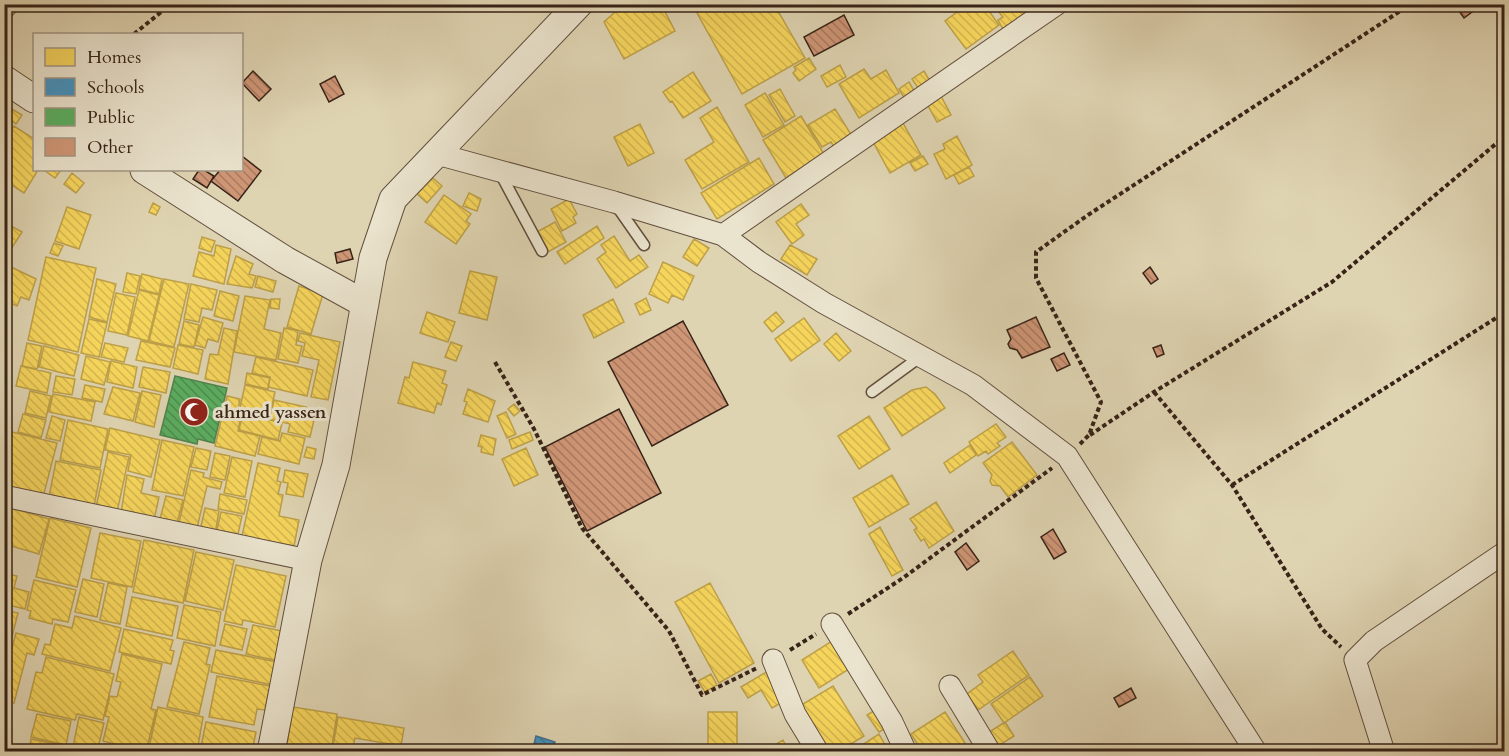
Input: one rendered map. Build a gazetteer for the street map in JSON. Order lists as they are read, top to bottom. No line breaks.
{"places":{"mosque":["ahmed yassen"]},"legend":["Homes","Schools","Public","Other"]}
